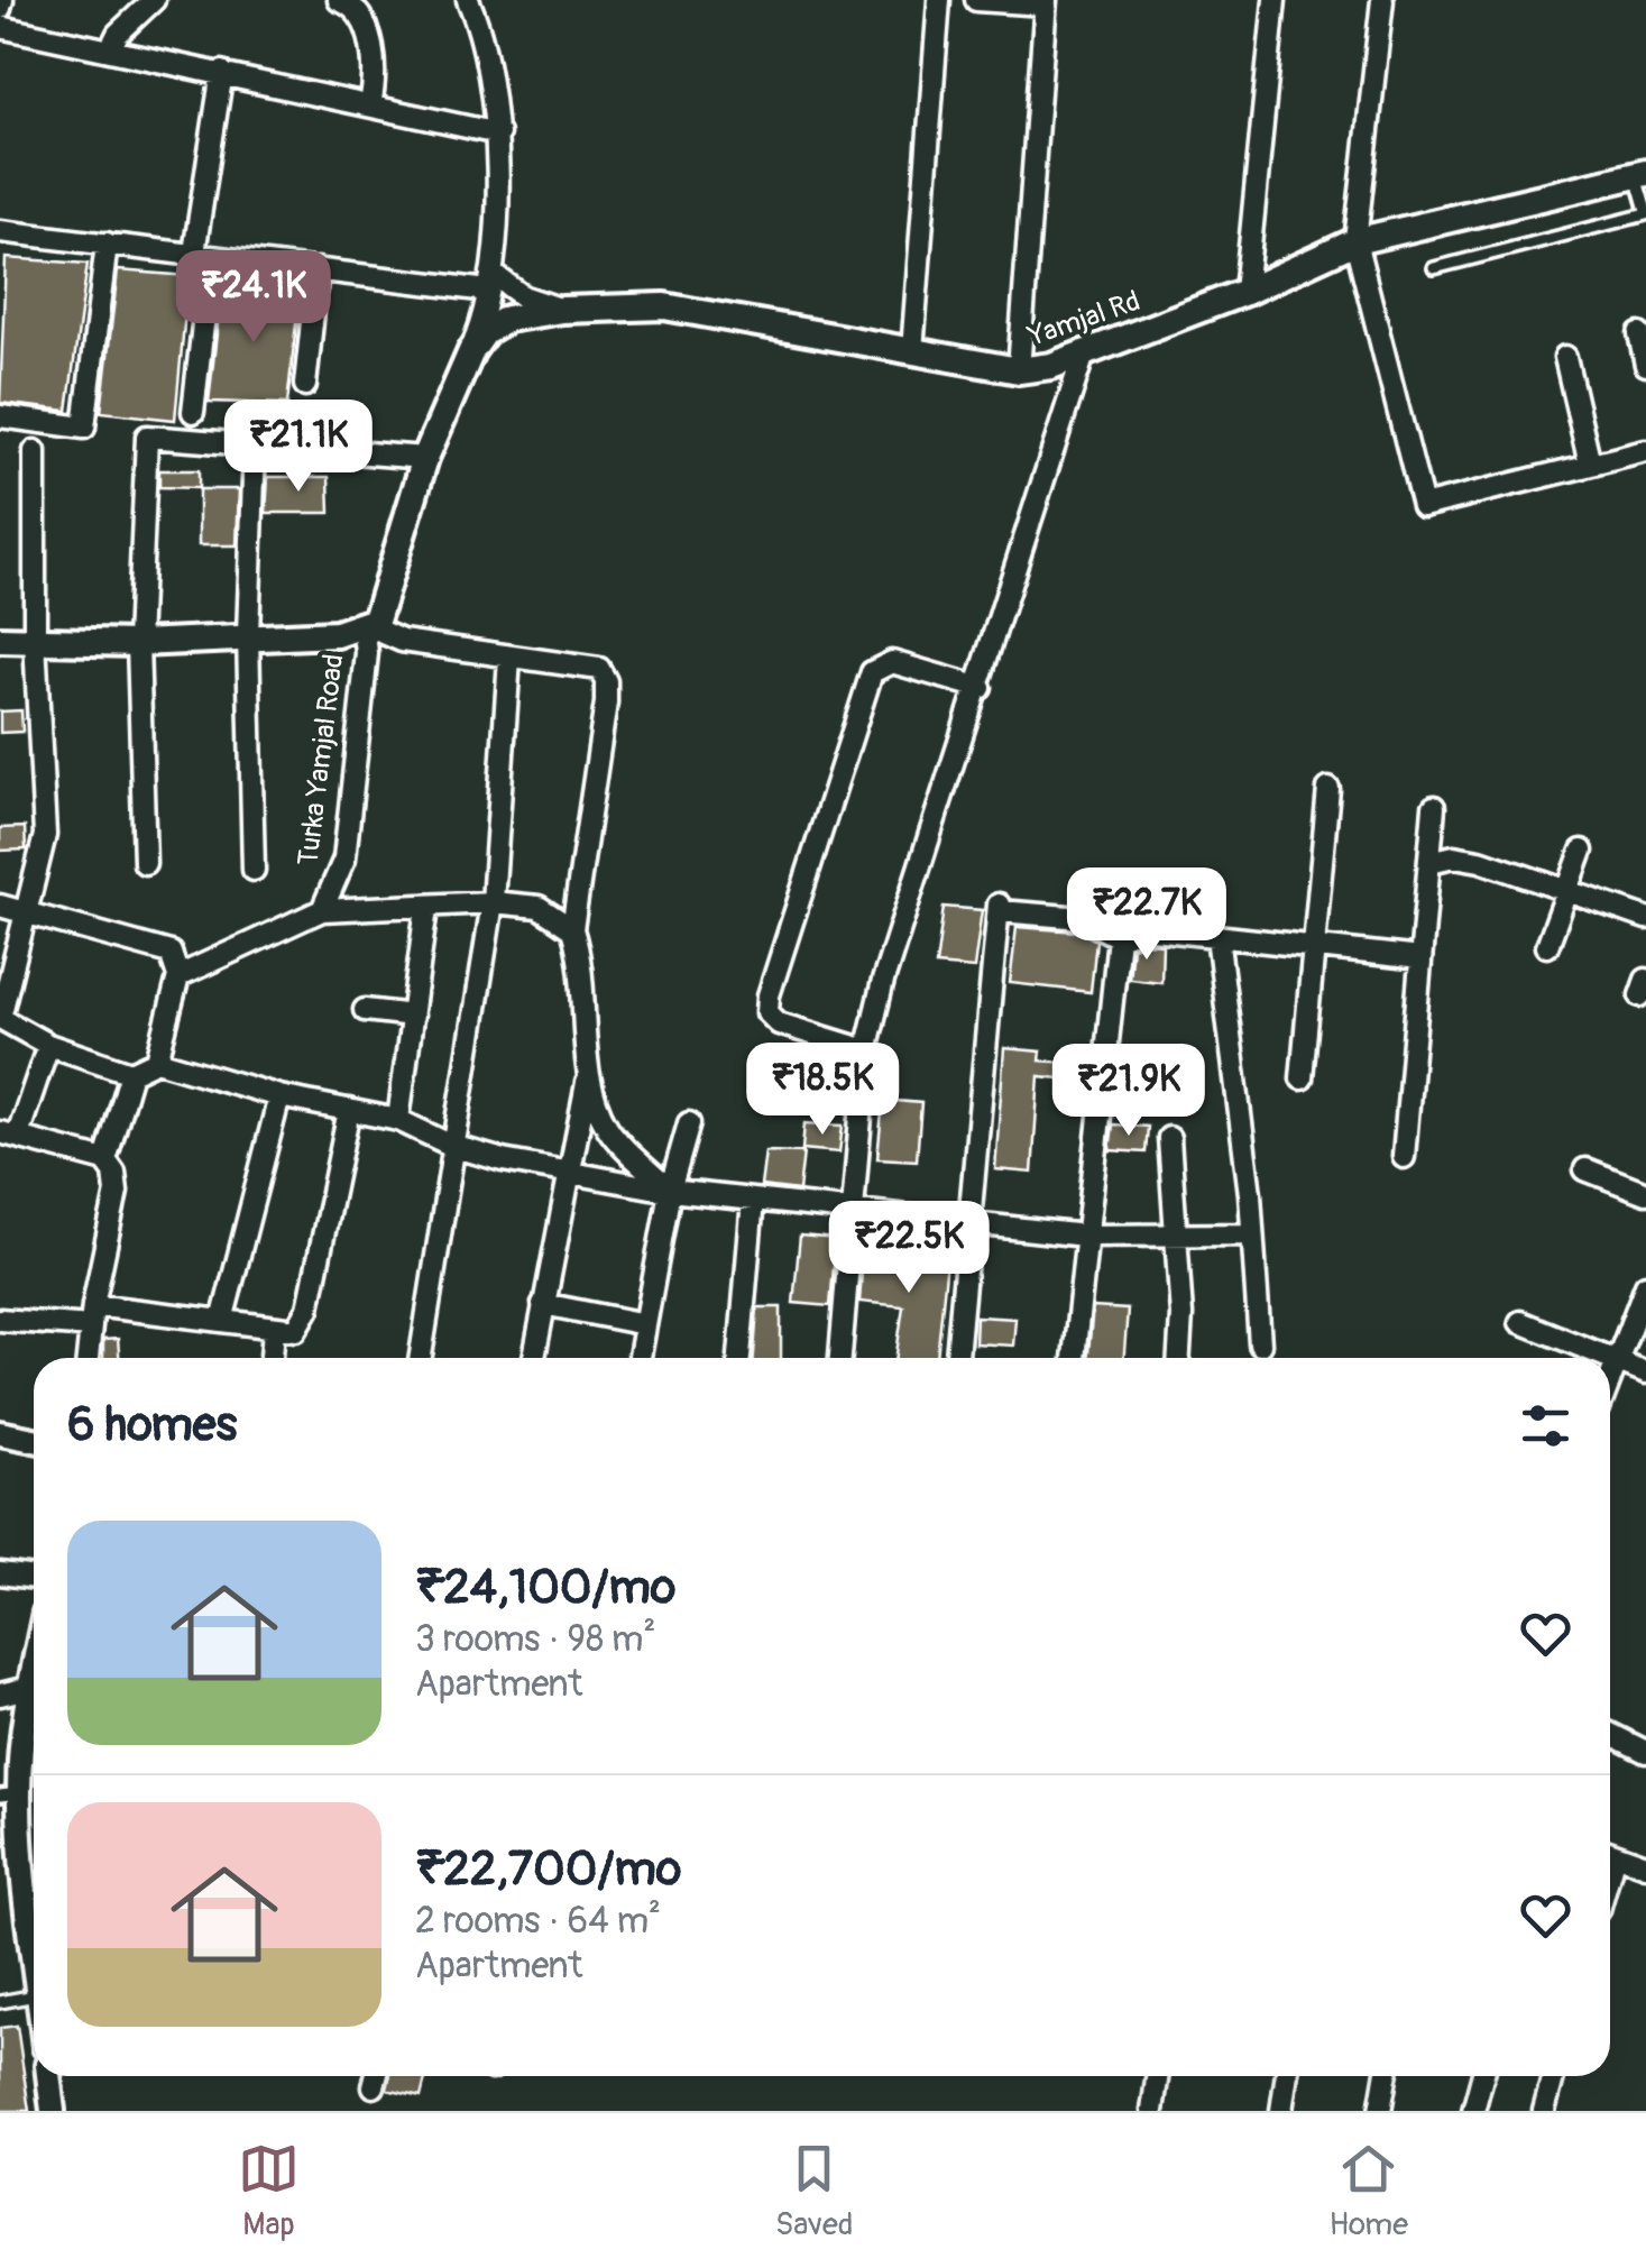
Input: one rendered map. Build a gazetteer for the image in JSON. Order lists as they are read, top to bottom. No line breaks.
{"streets":{"main road":["Yamjal Rd","Turka Yamjal Road"]},"crossings":[["Yamjal Rd","Turka Yamjal Road"]],"page":{"price":["₹24.1K","₹21.1K","₹22.7K","₹18.5K","₹21.9K","₹22.5K"],"heading":"6 homes","list":[{"name":"₹24,100/mo","note":"3 rooms · 98 m² · Apartment"},{"name":"₹22,700/mo","note":"2 rooms · 64 m² · Apartment"}],"tabs":["Map","Saved","Home"]}}
